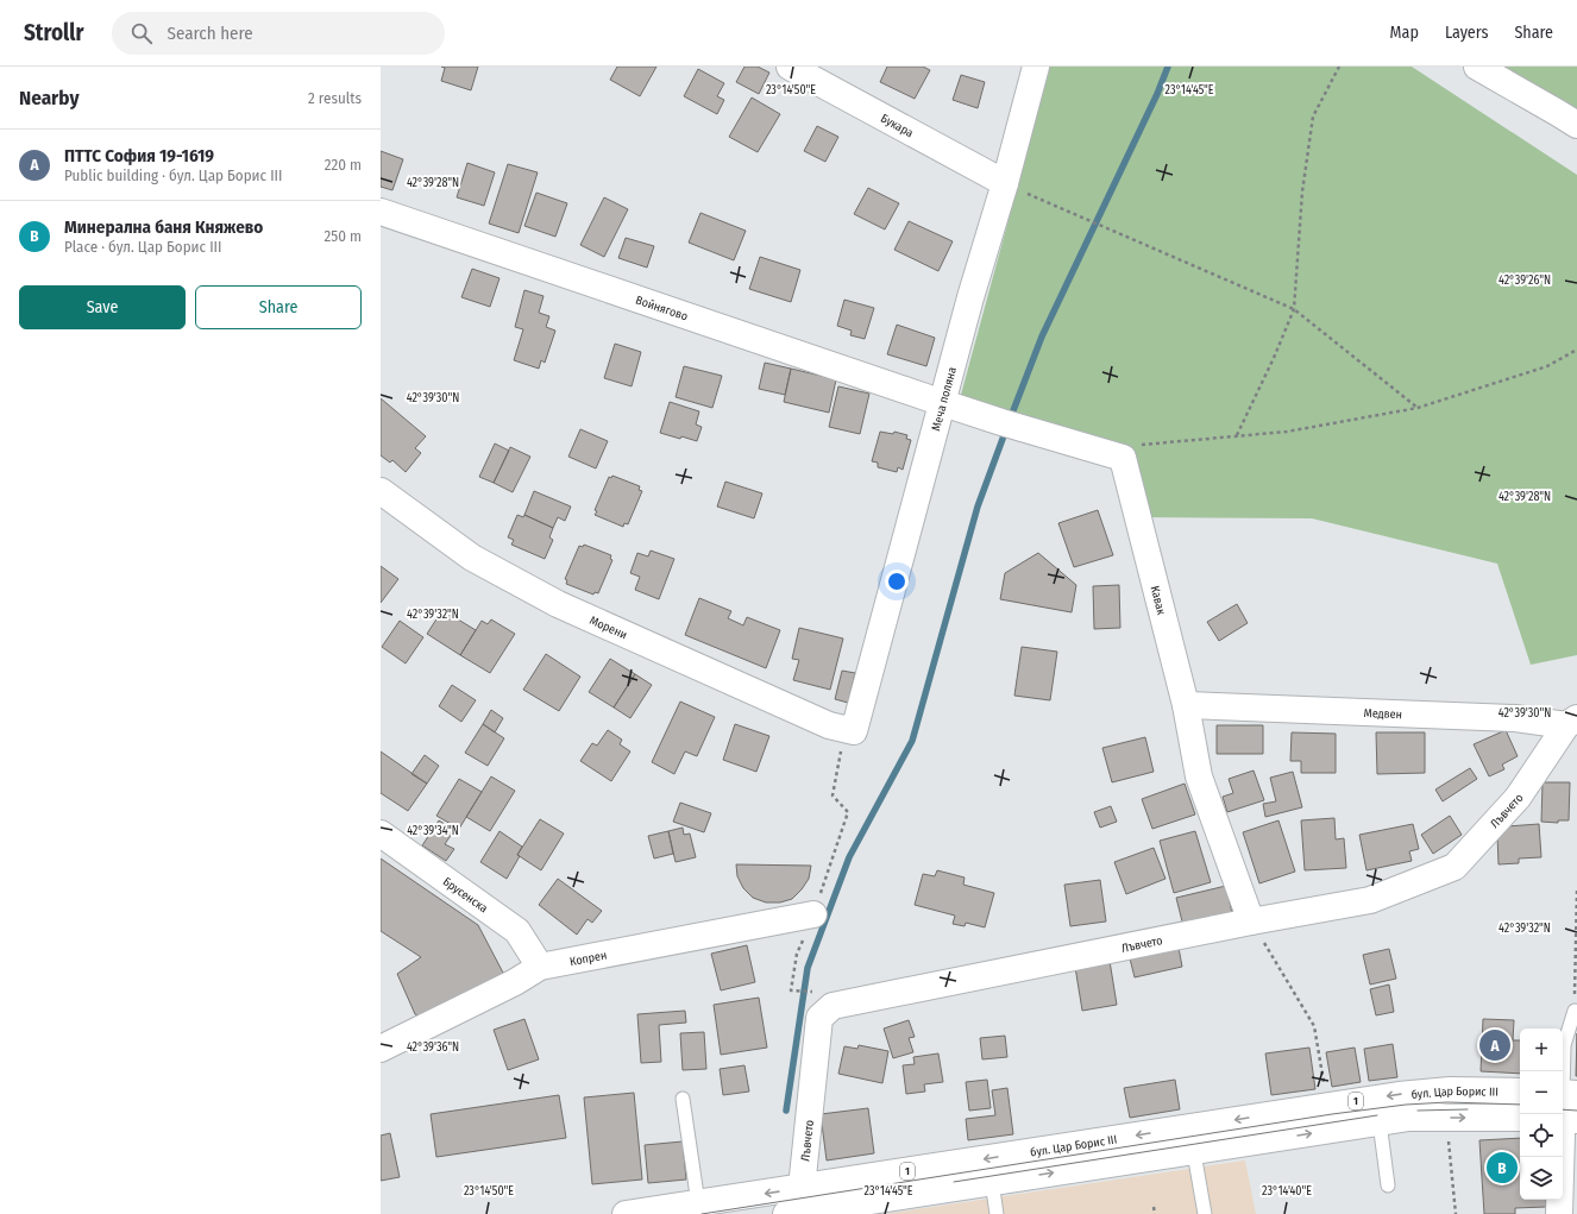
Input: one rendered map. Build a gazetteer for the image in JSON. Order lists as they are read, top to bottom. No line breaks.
{"streets":{"street":["Букара","Войнягово","Меча поляна","Кавак","Морени","Медвен","Лъвчето","Брусенска","Копрен","бул. Цар Борис III","1"]},"crossings":[["Букара","Меча поляна"],["Войнягово","Меча поляна"],["Меча поляна","Морени"],["Кавак","Медвен"],["Кавак","Лъвчето"],["Медвен","Лъвчето"],["Лъвчето","бул. Цар Борис III"],["Брусенска","Копрен"]],"page":{"header":"Strollr","search":"Search here","nav":["Map","Layers","Share"],"heading":["Nearby","2 results"],"list":[{"mark":"A","name":"ПТТС София 19-1619","note":"Public building · бул. Цар Борис III","value":"220 m"},{"mark":"B","name":"Минерална баня Княжево","note":"Place · бул. Цар Борис III","value":"250 m"}],"buttons":["Save","Share"],"pins":["A","B"],"map_buttons":["+","−"]},"coordinates":["23°14'50\"E","23°14'45\"E","42°39'28\"N","42°39'26\"N","42°39'30\"N","42°39'32\"N","42°39'34\"N","42°39'36\"N","23°14'40\"E"]}
